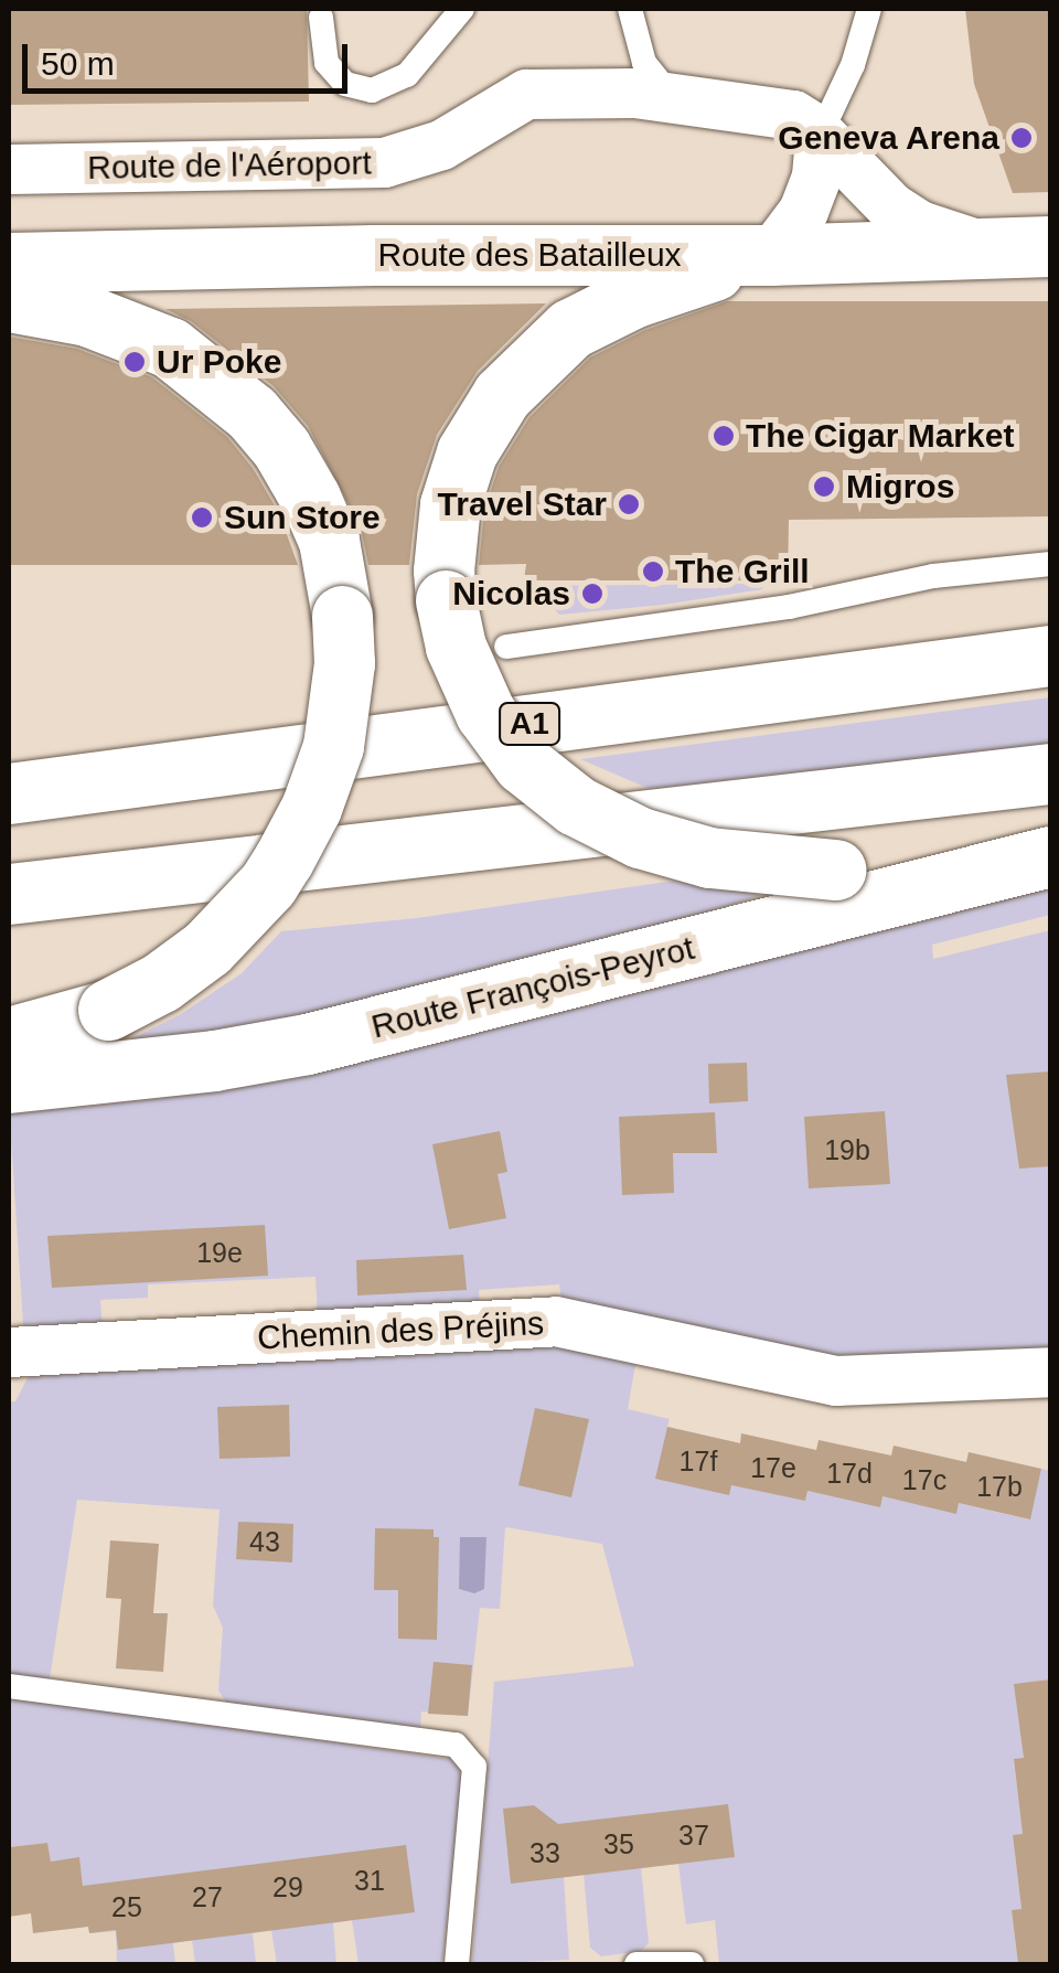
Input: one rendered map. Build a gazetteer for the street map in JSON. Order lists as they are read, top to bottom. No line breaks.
{"streets":{"main road":["Route des Batailleux","A1","Route François-Peyrot"],"street":["Route de l'Aéroport","Chemin des Préjins"]},"crossings":[["Route de l'Aéroport","Route des Batailleux"]],"places":["Geneva Arena","Ur Poke","The Cigar Market","Migros","Travel Star","Sun Store","The Grill","Nicolas"],"house_numbers":["19b","19e","17f","17e","17d","17c","17b","43","37","35","33","31","29","27","25"],"scale_bar":"50 m"}
